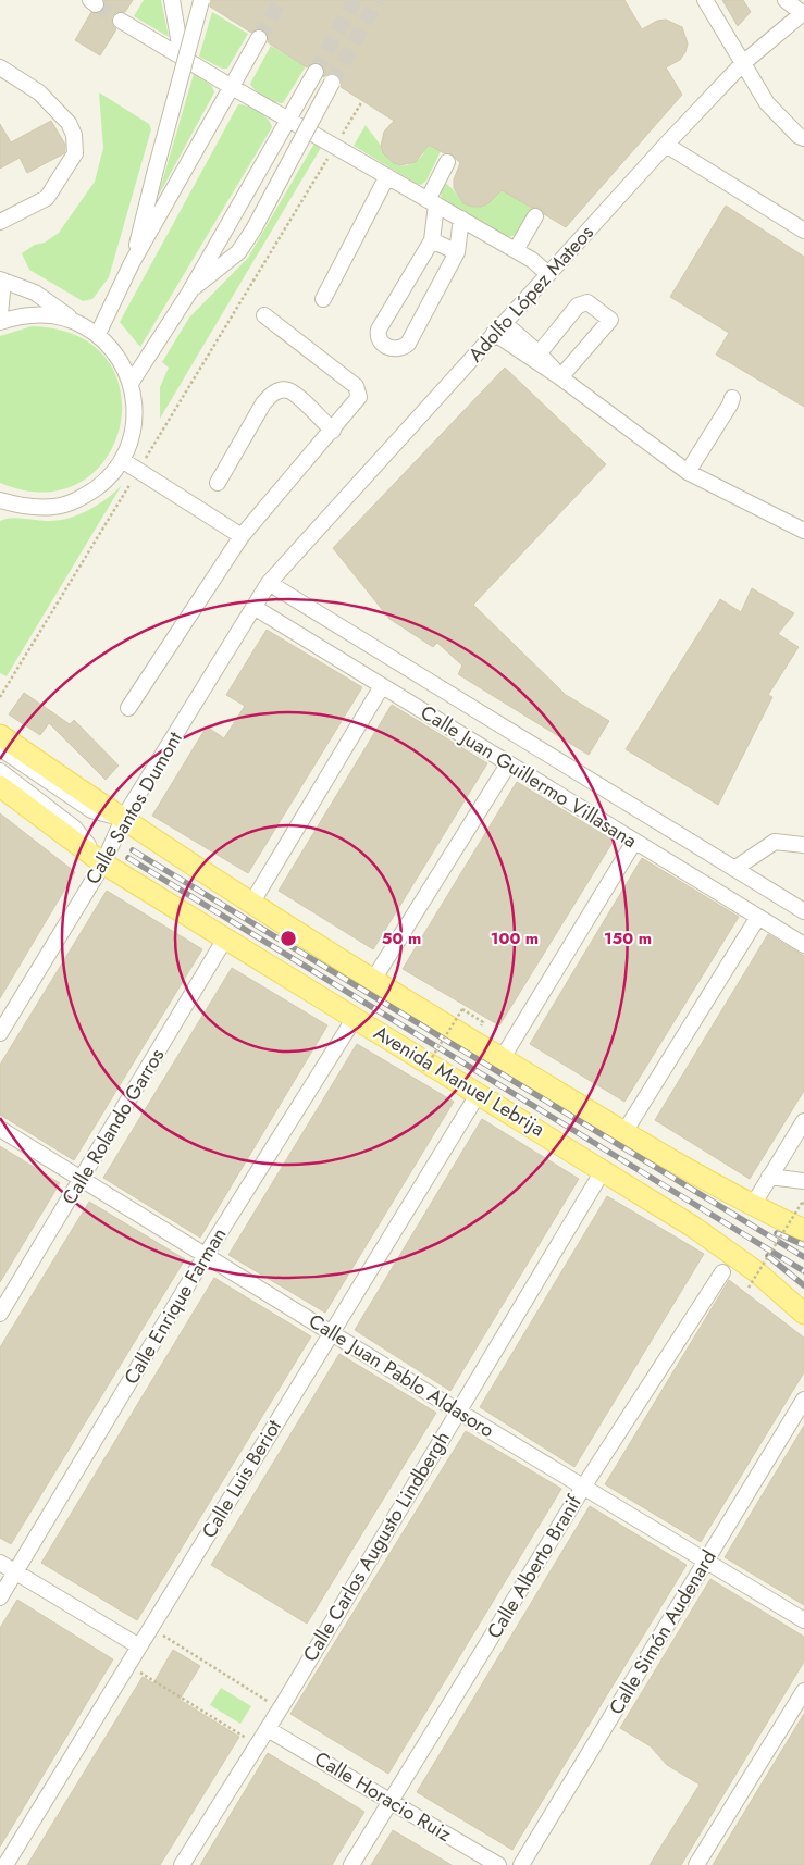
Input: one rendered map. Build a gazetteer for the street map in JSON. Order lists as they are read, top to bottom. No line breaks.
{"streets":{"main road":["Avenida Manuel Lebrija"],"street":["Adolfo López Mateos","Calle Juan Guillermo Villasana","Calle Santos Dumont","Calle Rolando Garros","Calle Enrique Farman","Calle Juan Pablo Aldasoro","Calle Luis Beriot","Calle Carlos Augusto Lindbergh","Calle Alberto Branif","Calle Simón Audenard","Calle Horacio Ruiz"]},"crossings":[["Adolfo López Mateos","Calle Juan Guillermo Villasana"],["Adolfo López Mateos","Calle Santos Dumont"],["Calle Juan Guillermo Villasana","Calle Santos Dumont"],["Calle Santos Dumont","Avenida Manuel Lebrija"],["Avenida Manuel Lebrija","Calle Rolando Garros"],["Avenida Manuel Lebrija","Calle Enrique Farman"],["Avenida Manuel Lebrija","Calle Luis Beriot"],["Avenida Manuel Lebrija","Calle Carlos Augusto Lindbergh"],["Calle Rolando Garros","Calle Juan Pablo Aldasoro"],["Calle Enrique Farman","Calle Juan Pablo Aldasoro"],["Calle Juan Pablo Aldasoro","Calle Luis Beriot"],["Calle Juan Pablo Aldasoro","Calle Carlos Augusto Lindbergh"],["Calle Juan Pablo Aldasoro","Calle Alberto Branif"],["Calle Juan Pablo Aldasoro","Calle Simón Audenard"],["Calle Carlos Augusto Lindbergh","Calle Horacio Ruiz"],["Calle Alberto Branif","Calle Horacio Ruiz"]],"rings":["50 m","100 m","150 m"]}
